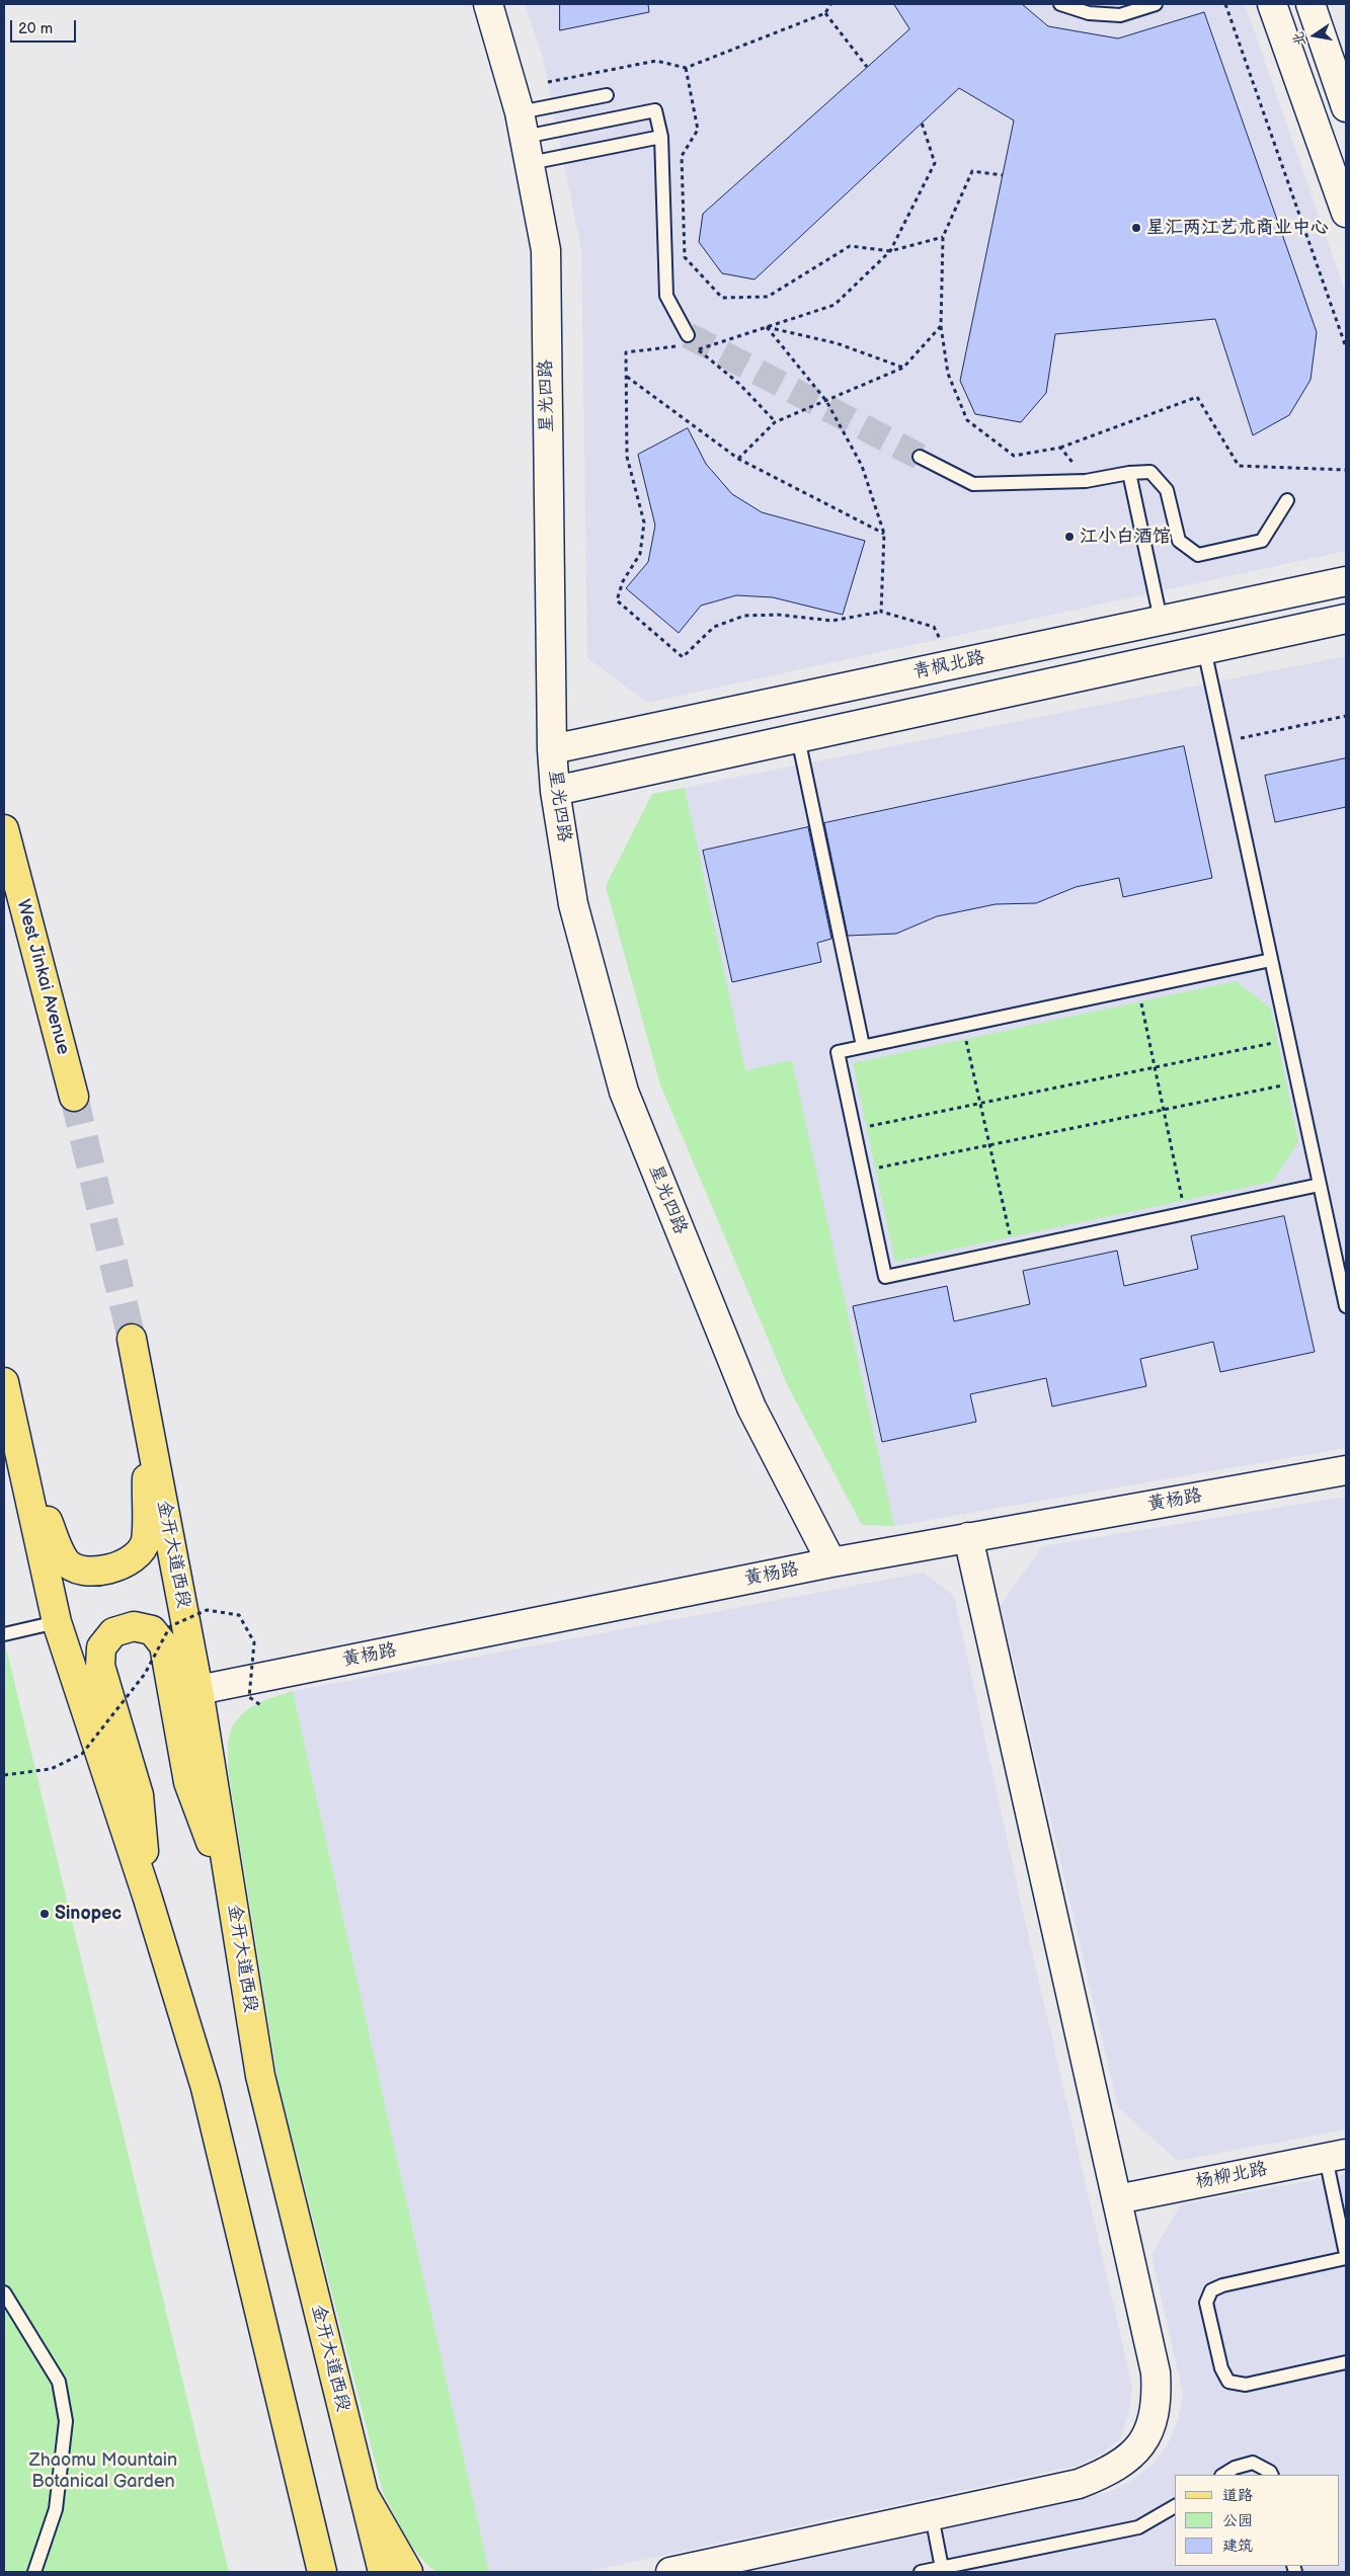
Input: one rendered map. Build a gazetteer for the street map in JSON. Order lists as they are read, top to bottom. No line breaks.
{"streets":{"main road":["West Jinkai Avenue","金开大道西段"],"street":["星光四路","青枫北路","黄杨路","杨柳北路"]},"crossings":[["星光四路","青枫北路"],["星光四路","黄杨路"],["黄杨路","金开大道西段"]],"parks":["Zhaomu Mountain Botanical Garden"],"places":["星汇两江艺术商业中心","江小白酒馆","Sinopec"],"legend":["道路","公园","建筑"],"scale_bar":"20 m","north":"left"}
